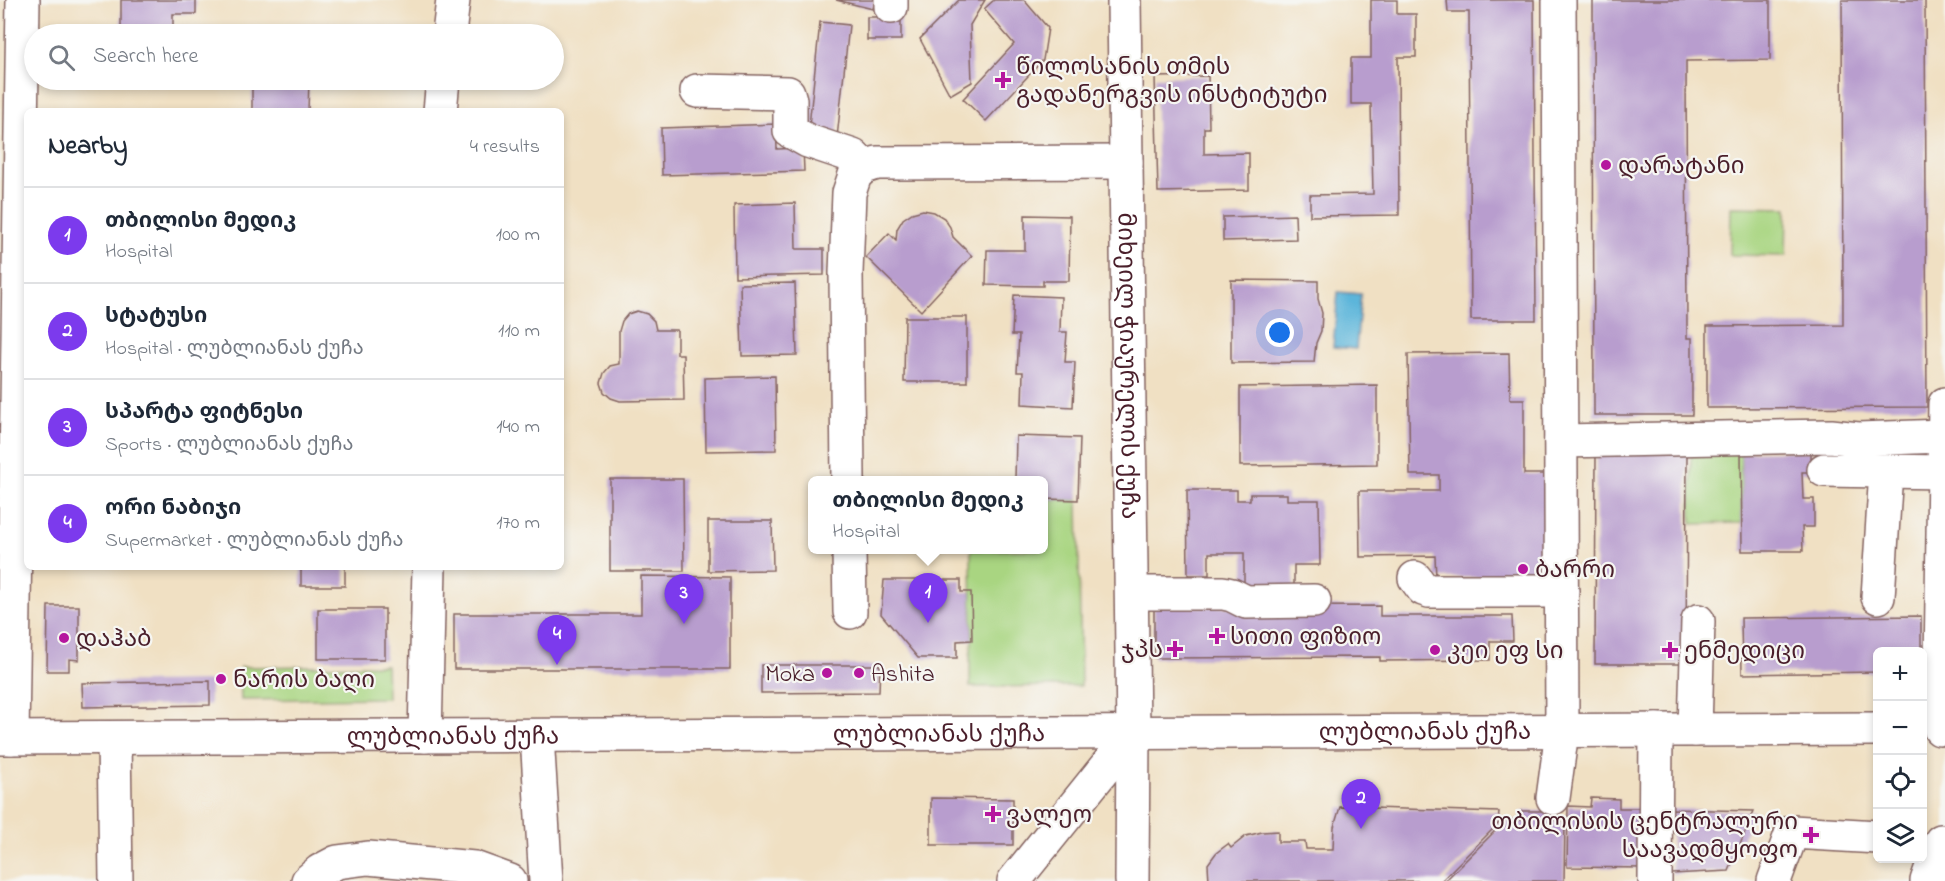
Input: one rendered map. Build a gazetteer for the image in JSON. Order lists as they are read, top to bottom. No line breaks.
{"streets":{"street":["მიხეილ ჭიაურელის ქუჩა","ლუბლიანას ქუჩა"]},"crossings":[["მიხეილ ჭიაურელის ქუჩა","ლუბლიანას ქუჩა"]],"places":{"health":["წილოსანის თმის გადანერგვის ინსტიტუტი","სითი ფიზიო","ჯპს","ენმედიცი","ვალეო","თბილისის ცენტრალური საავადმყოფო"],"other":["დარატანი","ბარრი","დაჰაბ","კეი ეფ სი","Moka","Ashita","ნარის ბაღი"]},"page":{"search":"Search here","heading":["Nearby","4 results"],"list":[{"mark":"1","name":"თბილისი მედიკ","note":"Hospital","value":"100 m"},{"mark":"2","name":"სტატუსი","note":"Hospital · ლუბლიანას ქუჩა","value":"110 m"},{"mark":"3","name":"სპარტა ფიტნესი","note":"Sports · ლუბლიანას ქუჩა","value":"140 m"},{"mark":"4","name":"ორი ნაბიჯი","note":"Supermarket · ლუბლიანას ქუჩა","value":"170 m"}],"popup":["თბილისი მედიკ","Hospital"],"pins":["1","3","4","2"],"map_buttons":["+","−"]}}
